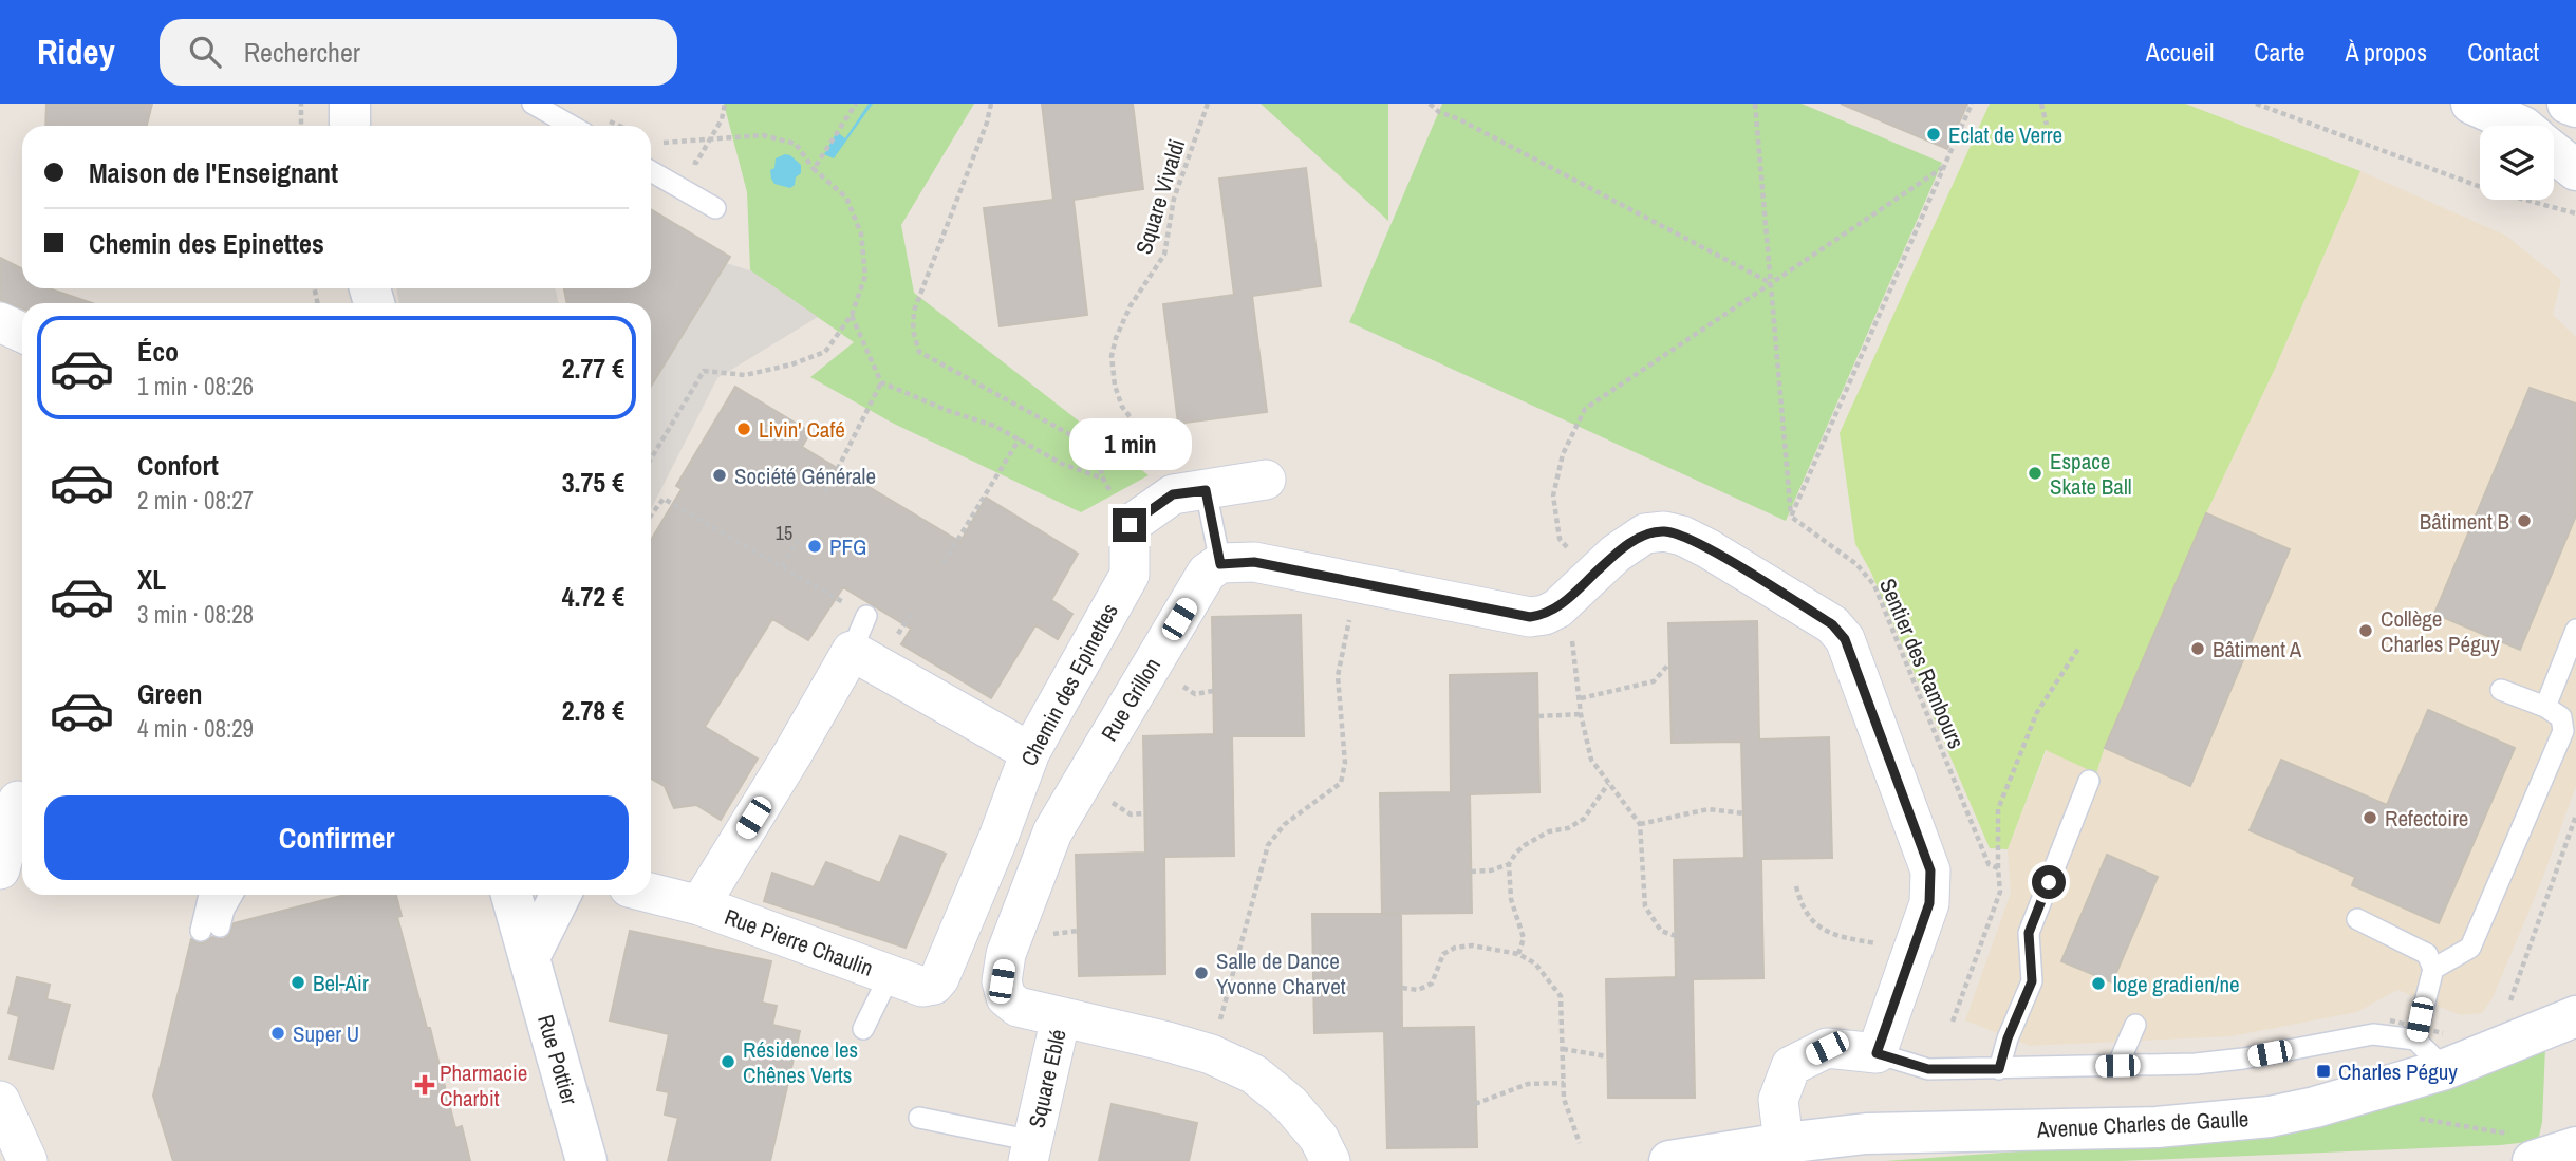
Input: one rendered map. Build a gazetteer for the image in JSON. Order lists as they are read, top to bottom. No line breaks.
{"streets":{"main road":["Rue Pottier","Avenue Charles de Gaulle"],"street":["Chemin des Epinettes","Rue Grillon","Rue Pierre Chaulin","Square Eblé"],"path":["Square Vivaldi","Sentier des Rambours"]},"crossings":[["Square Vivaldi","Chemin des Epinettes"],["Chemin des Epinettes","Rue Pierre Chaulin"],["Rue Grillon","Square Eblé"]],"places":{"other":["Eclat de Verre","Livin' Café","Espace Skate Ball","Société Générale","Bâtiment B","PFG","Collège Charles Péguy","Bâtiment A","Refectoire","Salle de Dance Yvonne Charvet","Bel-Air","loge gradien/ne","Super U","Résidence les Chênes Verts"],"transit":["Charles Péguy"],"health":["Pharmacie Charbit"]},"house_numbers":["15"],"page":{"header":"Ridey","search":"Rechercher","nav":["Accueil","Carte","À propos","Contact"],"banner":["Maison de l'Enseignant","Chemin des Epinettes"],"list":[{"name":"Éco","note":"1 min · 08:26","value":"2.77 €"},{"name":"Confort","note":"2 min · 08:27","value":"3.75 €"},{"name":"XL","note":"3 min · 08:28","value":"4.72 €"},{"name":"Green","note":"4 min · 08:29","value":"2.78 €"}],"bubble":"1 min","buttons":"Confirmer"}}
